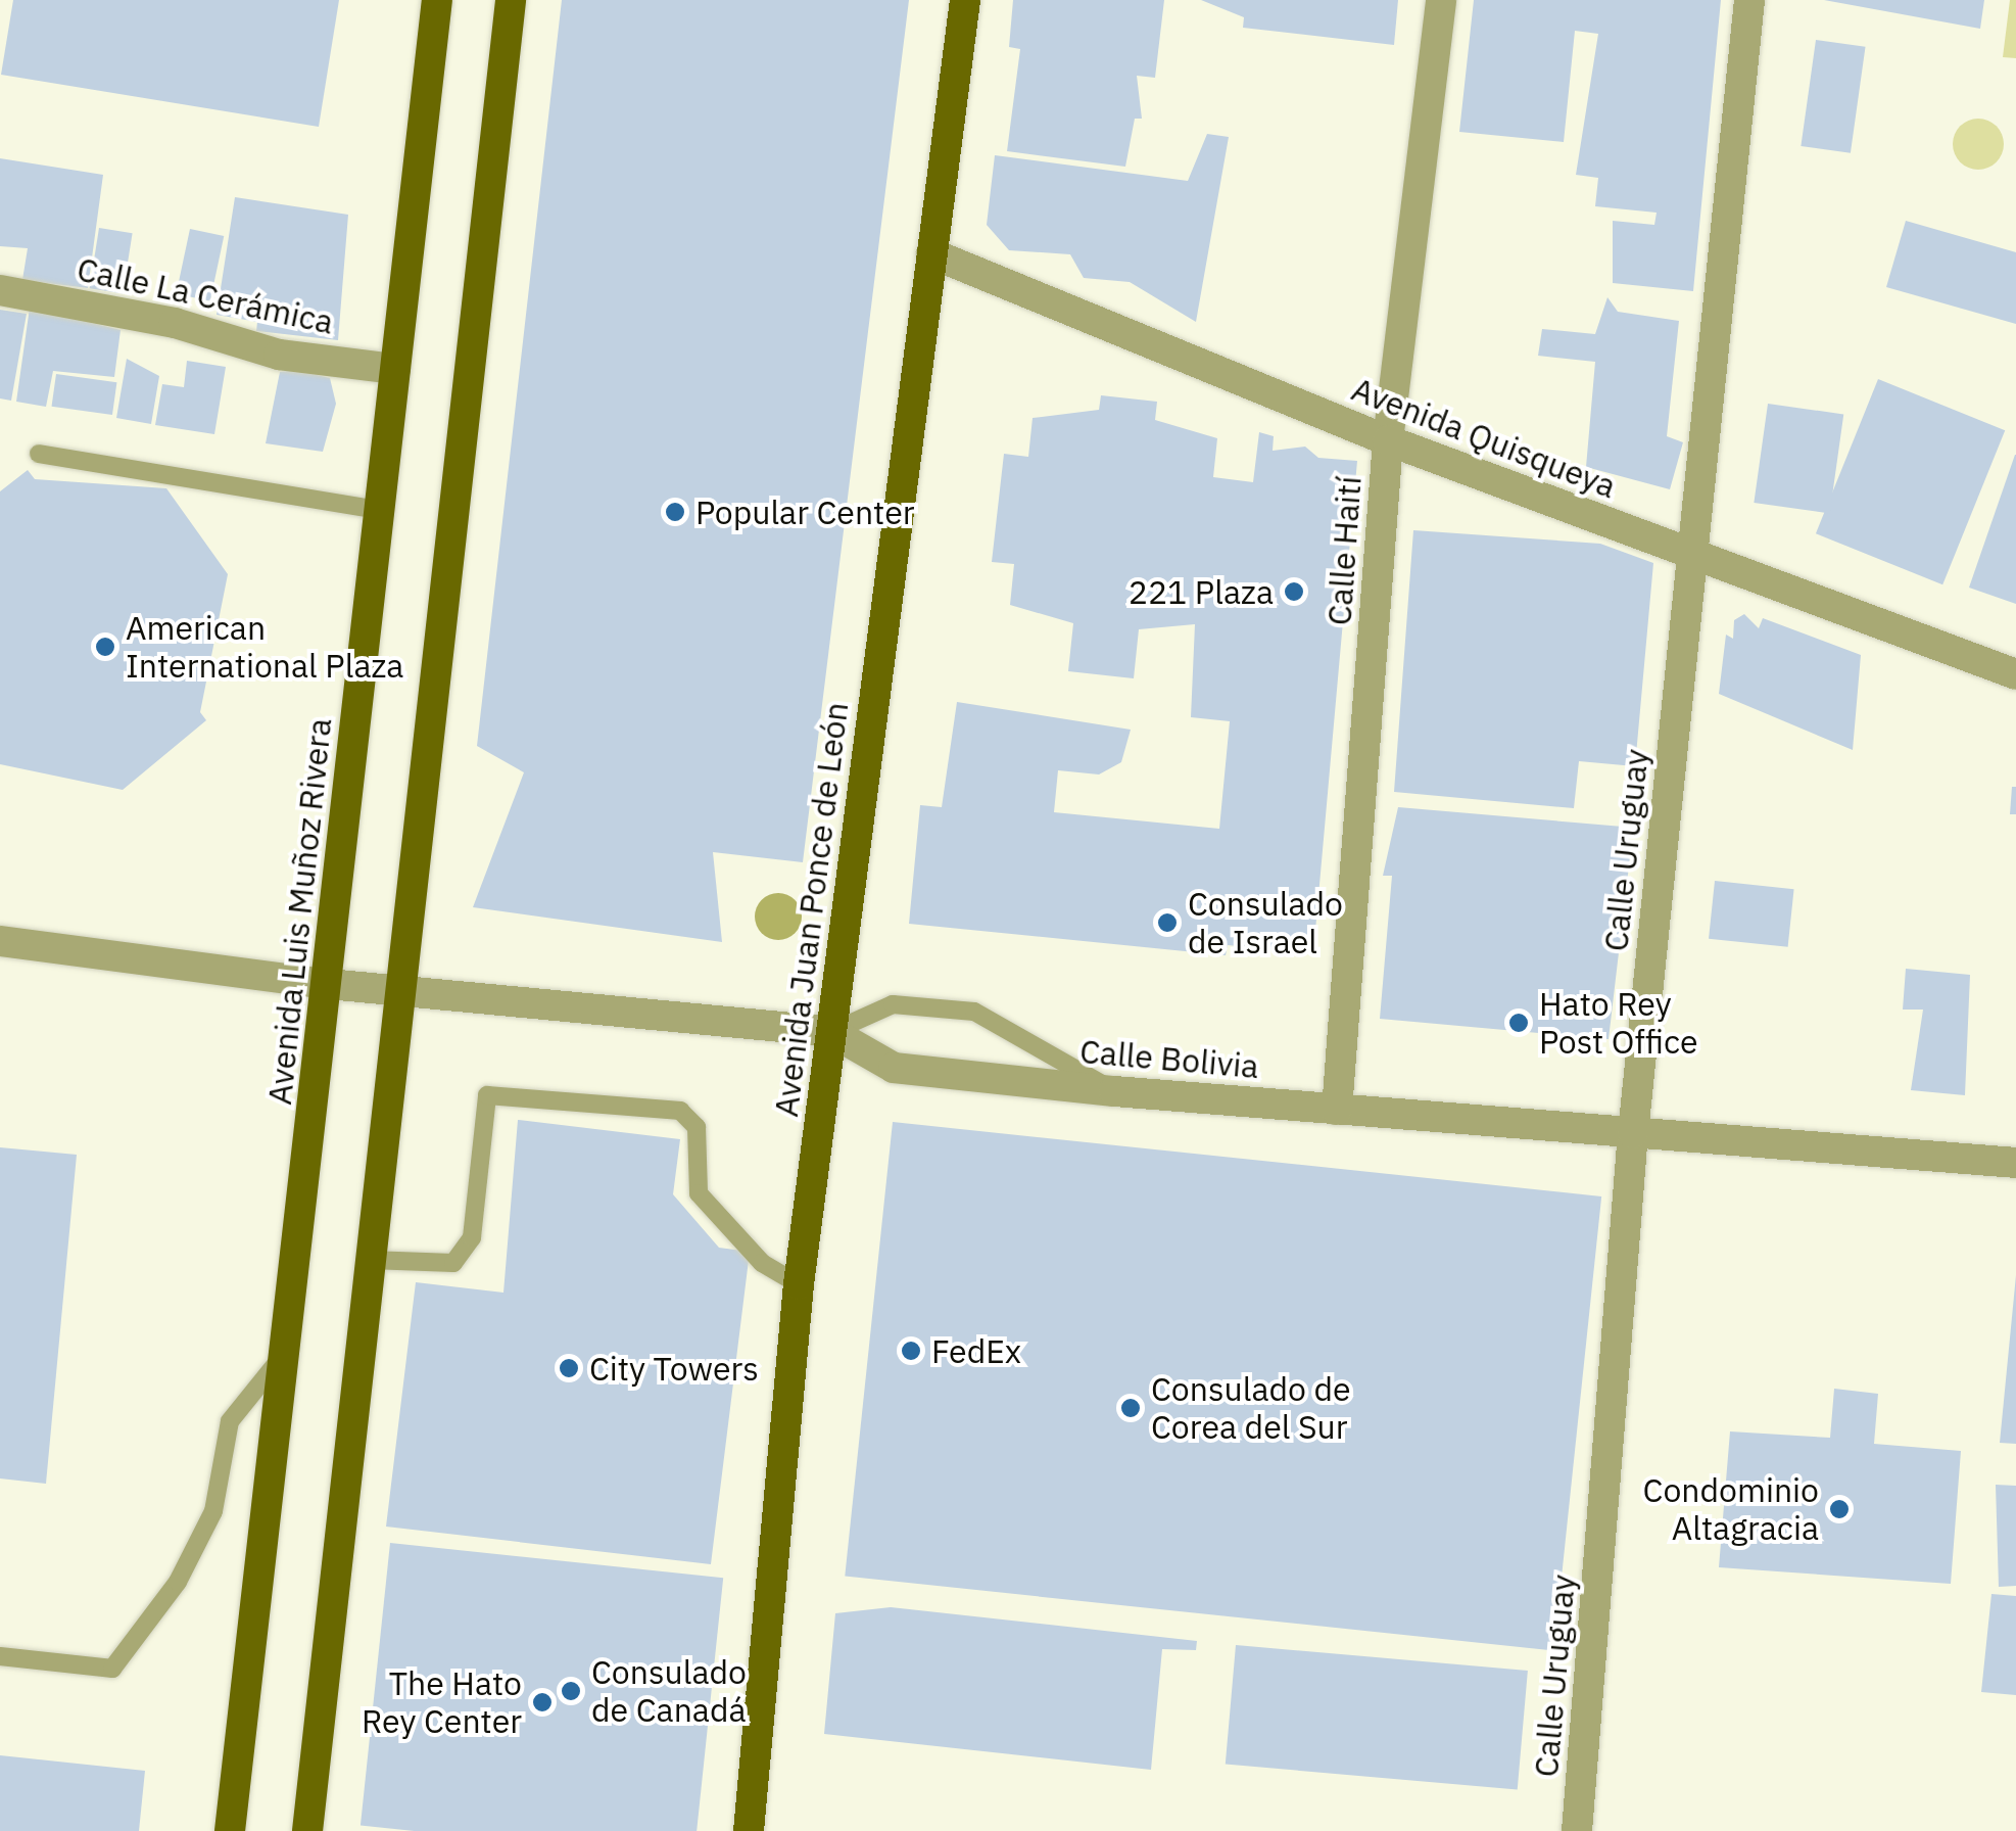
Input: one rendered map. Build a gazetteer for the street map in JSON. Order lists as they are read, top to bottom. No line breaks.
{"streets":{"main road":["Avenida Juan Ponce de León","Avenida Luis Muñoz Rivera"],"street":["Calle La Cerámica","Avenida Quisqueya","Calle Haití","Calle Uruguay","Calle Bolivia"]},"crossings":[["Calle La Cerámica","Avenida Luis Muñoz Rivera"],["Avenida Quisqueya","Calle Haití"],["Avenida Quisqueya","Calle Uruguay"],["Avenida Quisqueya","Avenida Juan Ponce de León"],["Calle Haití","Calle Bolivia"],["Calle Uruguay","Calle Bolivia"],["Avenida Juan Ponce de León","Calle Bolivia"],["Avenida Luis Muñoz Rivera","Calle Bolivia"]],"places":["Popular Center","221 Plaza","American International Plaza","Consulado de Israel","Hato Rey Post Office","FedEx","City Towers","Consulado de Corea del Sur","Condominio Altagracia","Consulado de Canadá","The Hato Rey Center"]}
